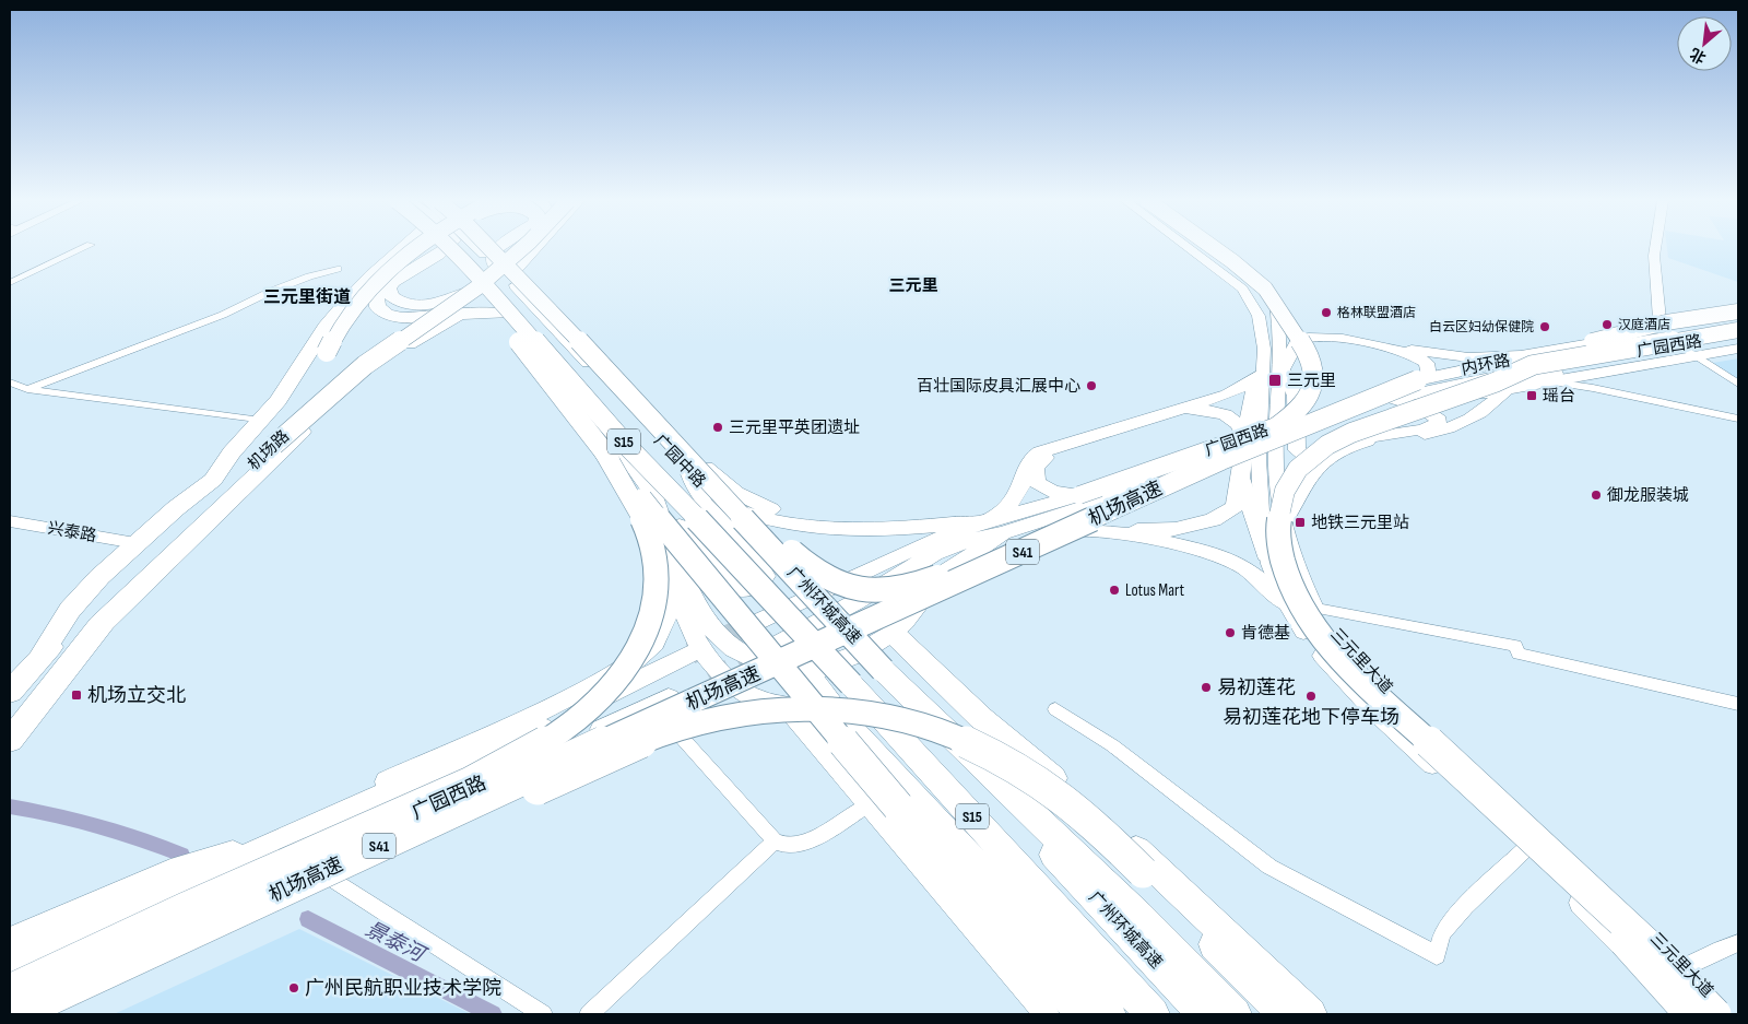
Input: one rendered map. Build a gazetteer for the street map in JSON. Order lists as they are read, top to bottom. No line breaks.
{"streets":{"highway":["内环路","S15","机场路","机场高速","S41","广州环城高速"],"main road":["广园西路","广园中路","兴泰路","三元里大道"]},"crossings":[["广园西路","内环路"],["广园西路","广园中路"],["广园西路","机场高速"],["广园西路","三元里大道"],["内环路","机场高速"],["机场路","广州环城高速"],["广园中路","广州环城高速"]],"districts":["三元里","三元里街道"],"water":["景泰河"],"places":{"other":["格林联盟酒店","汉庭酒店","白云区妇幼保健院","百壮国际皮具汇展中心","三元里平英团遗址","御龙服装城","Lotus Mart","肯德基","易初莲花","易初莲花地下停车场","广州民航职业技术学院"],"transit":["三元里","瑶台","地铁三元里站","机场立交北"]},"north":"bottom left"}
